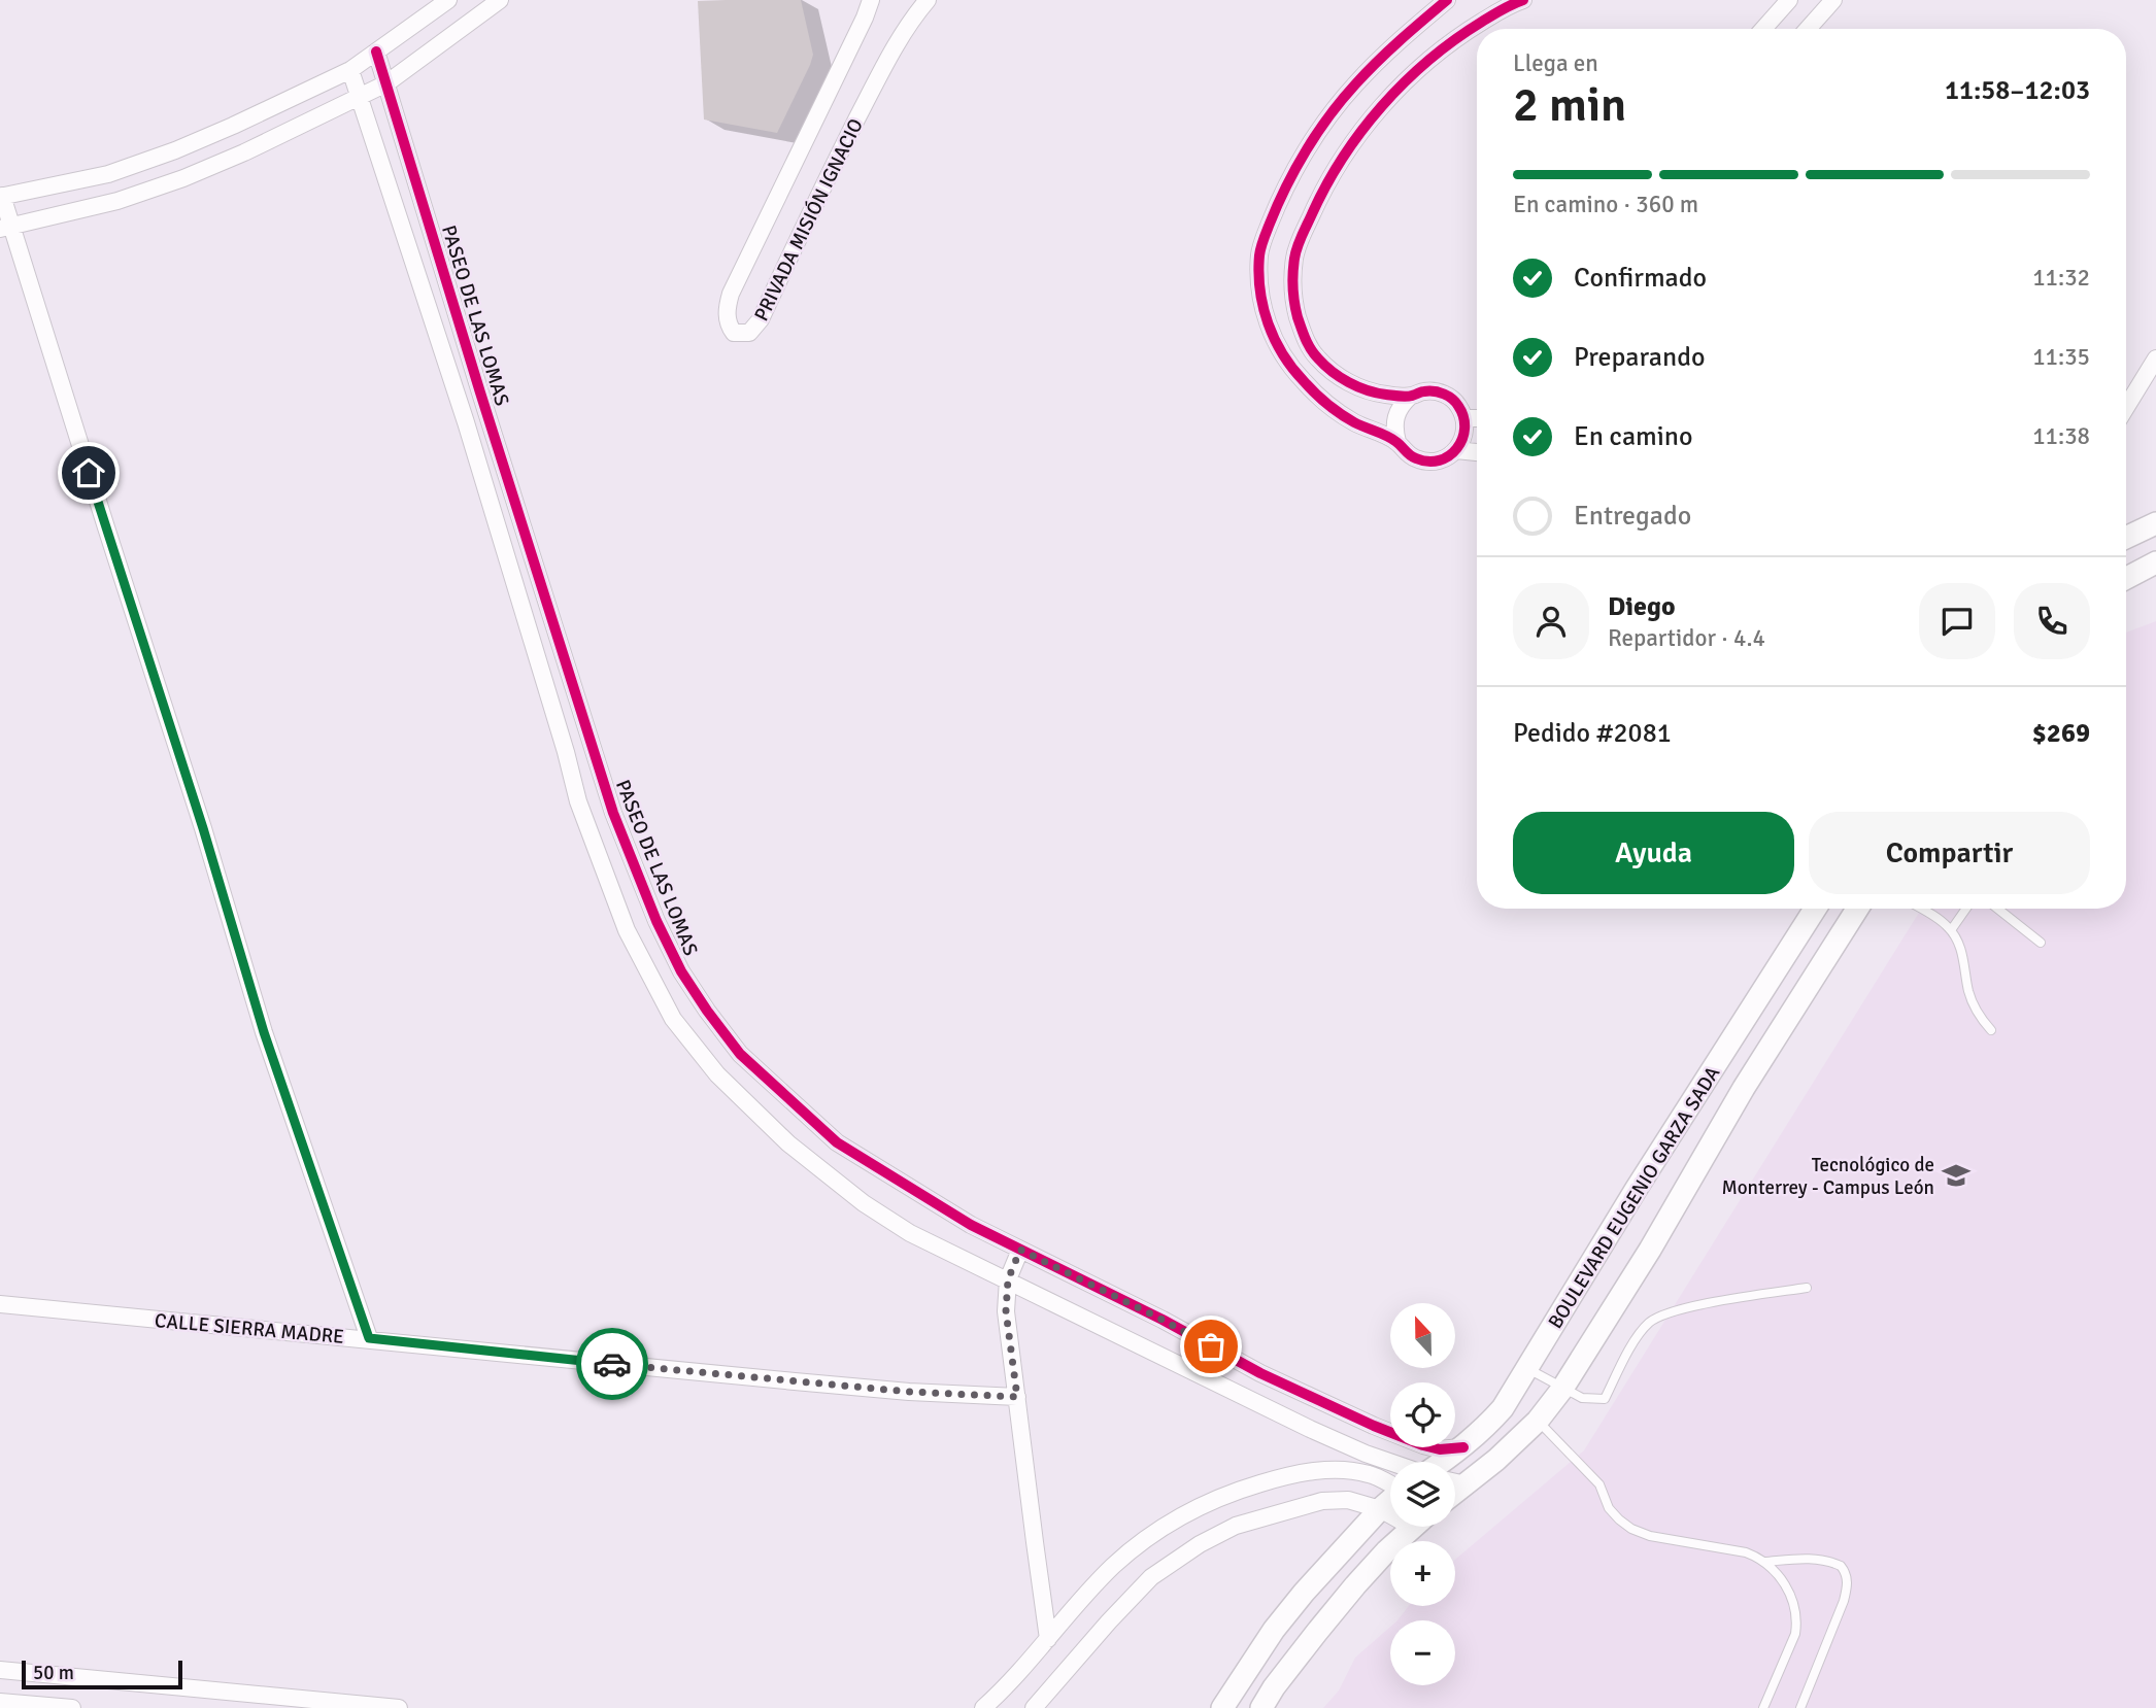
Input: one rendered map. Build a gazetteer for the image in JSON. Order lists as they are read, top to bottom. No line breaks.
{"streets":{"street":["PRIVADA MISIÓN IGNACIO","PASEO DE LAS LOMAS","BOULEVARD EUGENIO GARZA SADA","CALLE SIERRA MADRE"]},"crossings":[["PASEO DE LAS LOMAS","BOULEVARD EUGENIO GARZA SADA"]],"places":{"school or university":["Tecnológico de Monterrey - Campus León"]},"scale_bar":"50 m","north":"top","page":{"heading":["2 min","Llega en","11:58–12:03"],"panel":["Diego","Repartidor · 4.4","Pedido #2081","$269"],"bar":"En camino · 360 m","list":[["Confirmado","11:32"],["Preparando","11:35"],["En camino","11:38"],"Entregado"],"buttons":["Ayuda","Compartir"],"map_buttons":["+","−"],"scale":"50 m"}}
